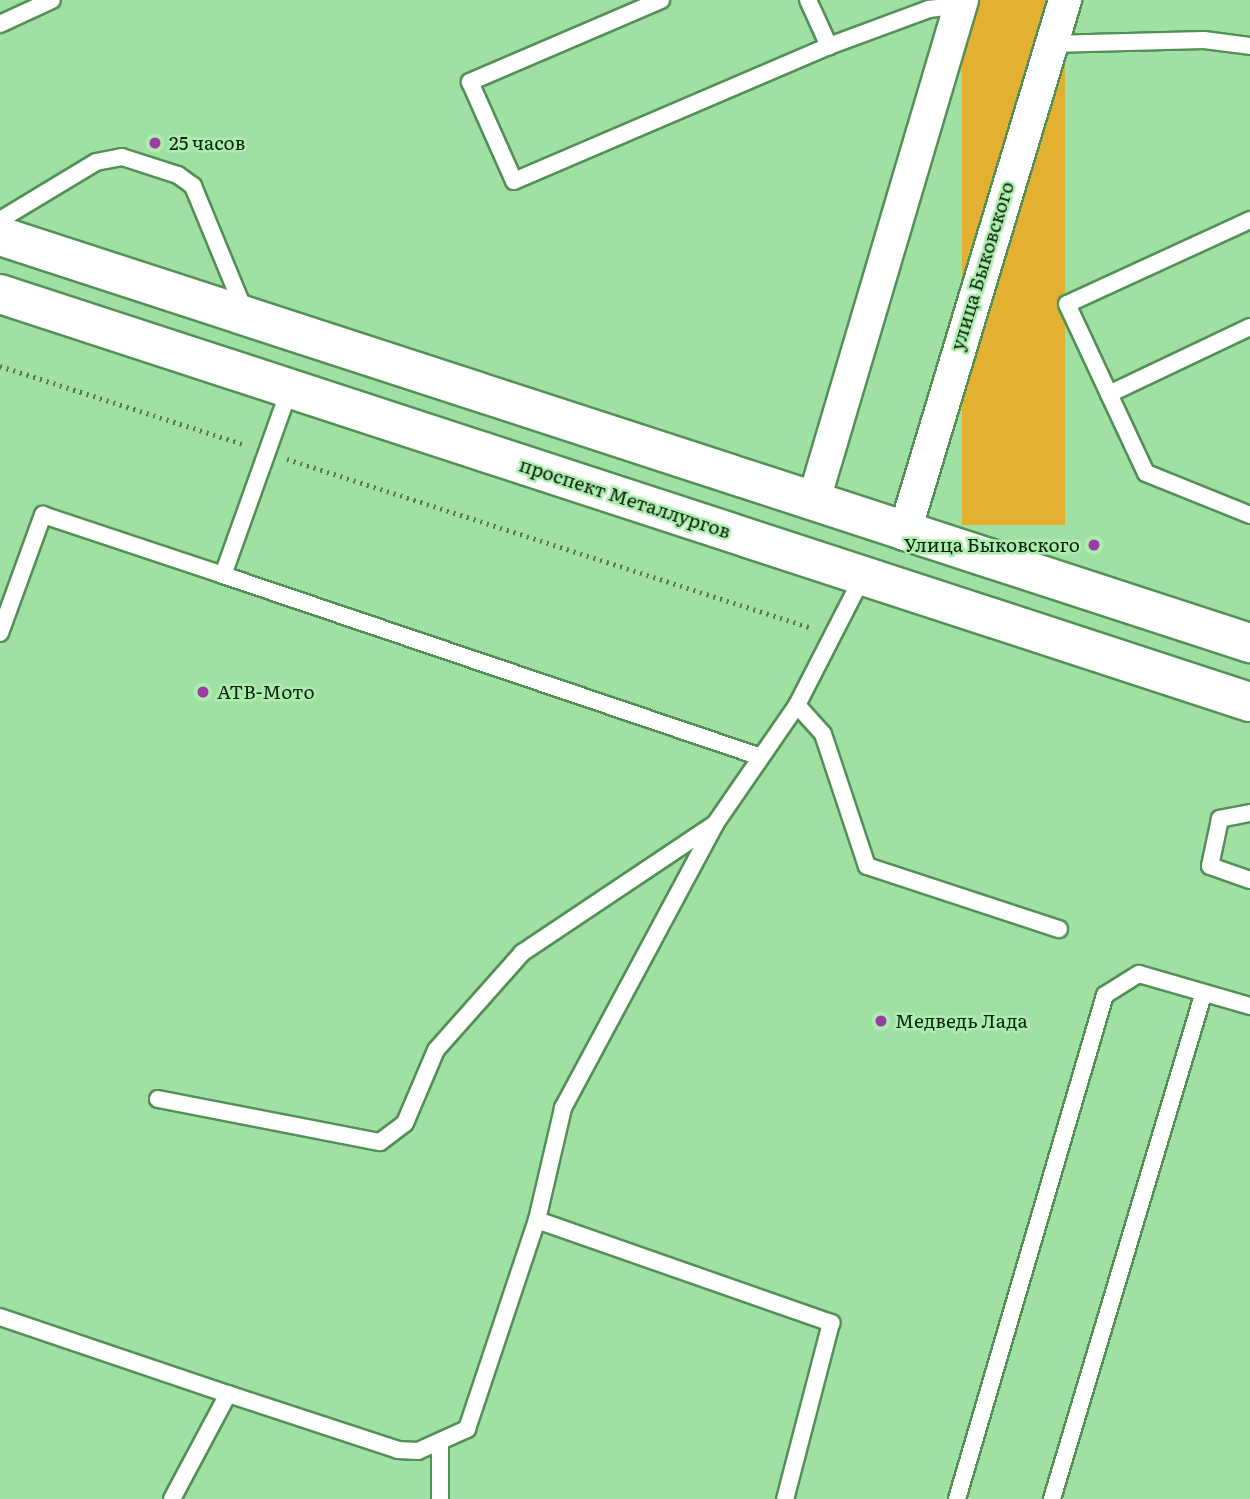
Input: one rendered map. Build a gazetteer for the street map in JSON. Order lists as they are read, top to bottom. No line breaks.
{"streets":{"main road":["проспект Металлургов"],"street":["улица Быковского"]},"places":["25 часов","Улица Быковского","АТВ-Мото","Медведь Лада"]}
